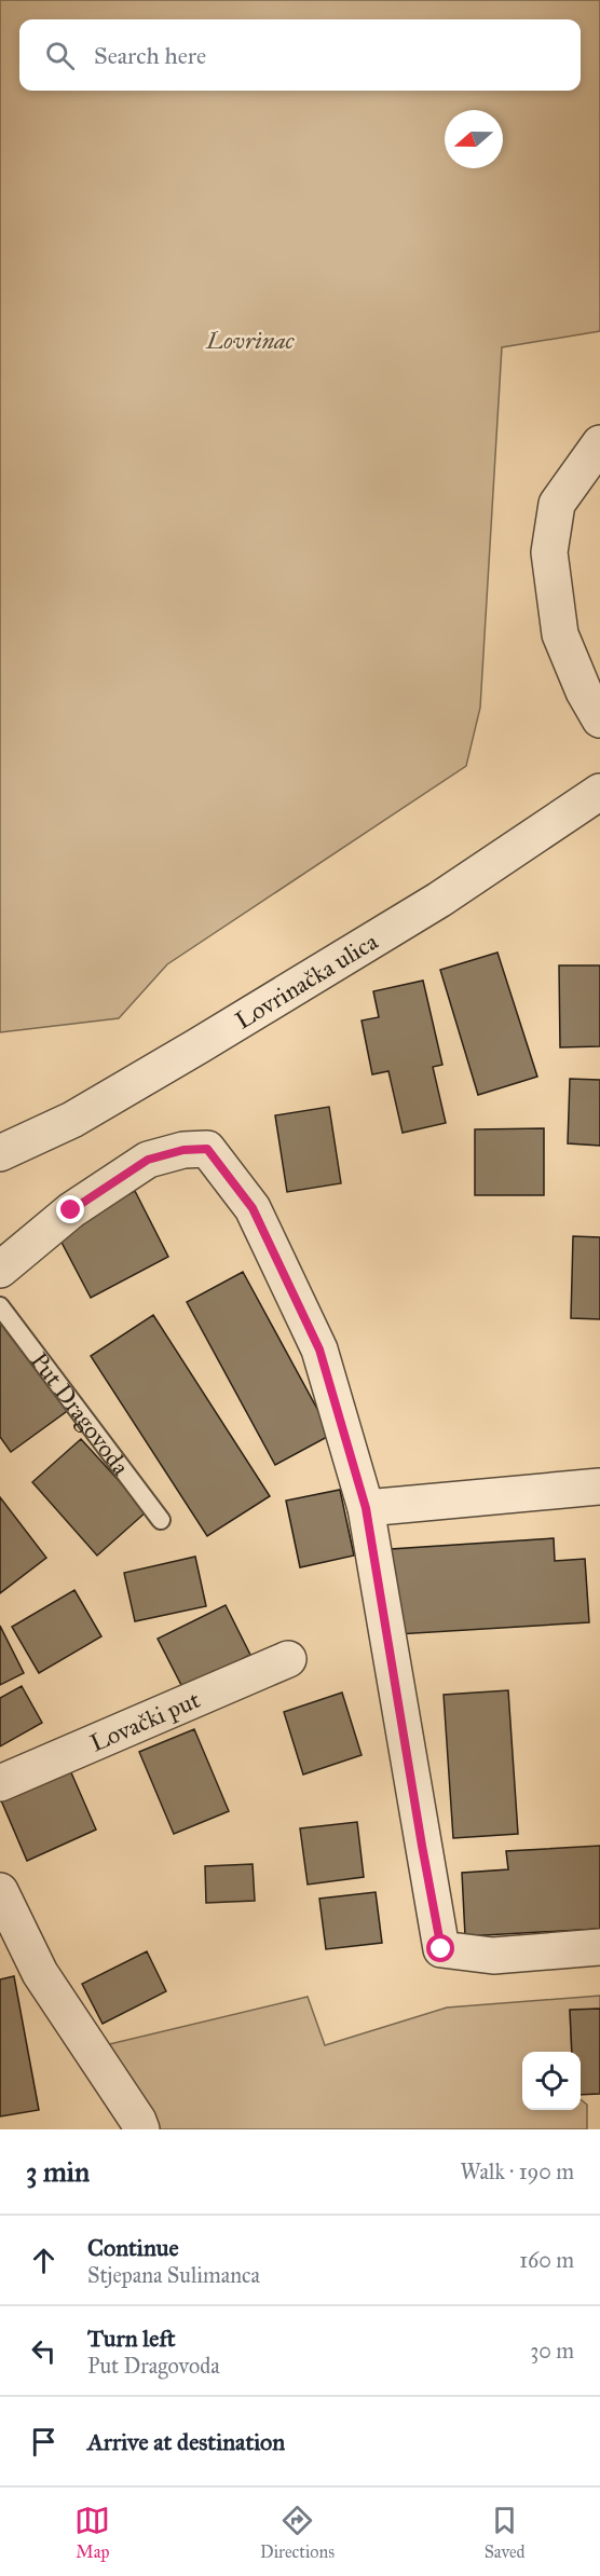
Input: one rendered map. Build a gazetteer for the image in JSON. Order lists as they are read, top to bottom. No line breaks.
{"streets":{"street":["Lovrinačka ulica","Lovački put"],"lane":["Put Dragovoda"]},"parks":["Lovrinac"],"north":"left","page":{"search":"Search here","heading":["3 min","Walk · 190 m"],"list":[["Continue","Stjepana Sulimanca","160 m"],["Turn left","Put Dragovoda","30 m"],"Arrive at destination"],"nav":["Map","Directions","Saved"]}}
